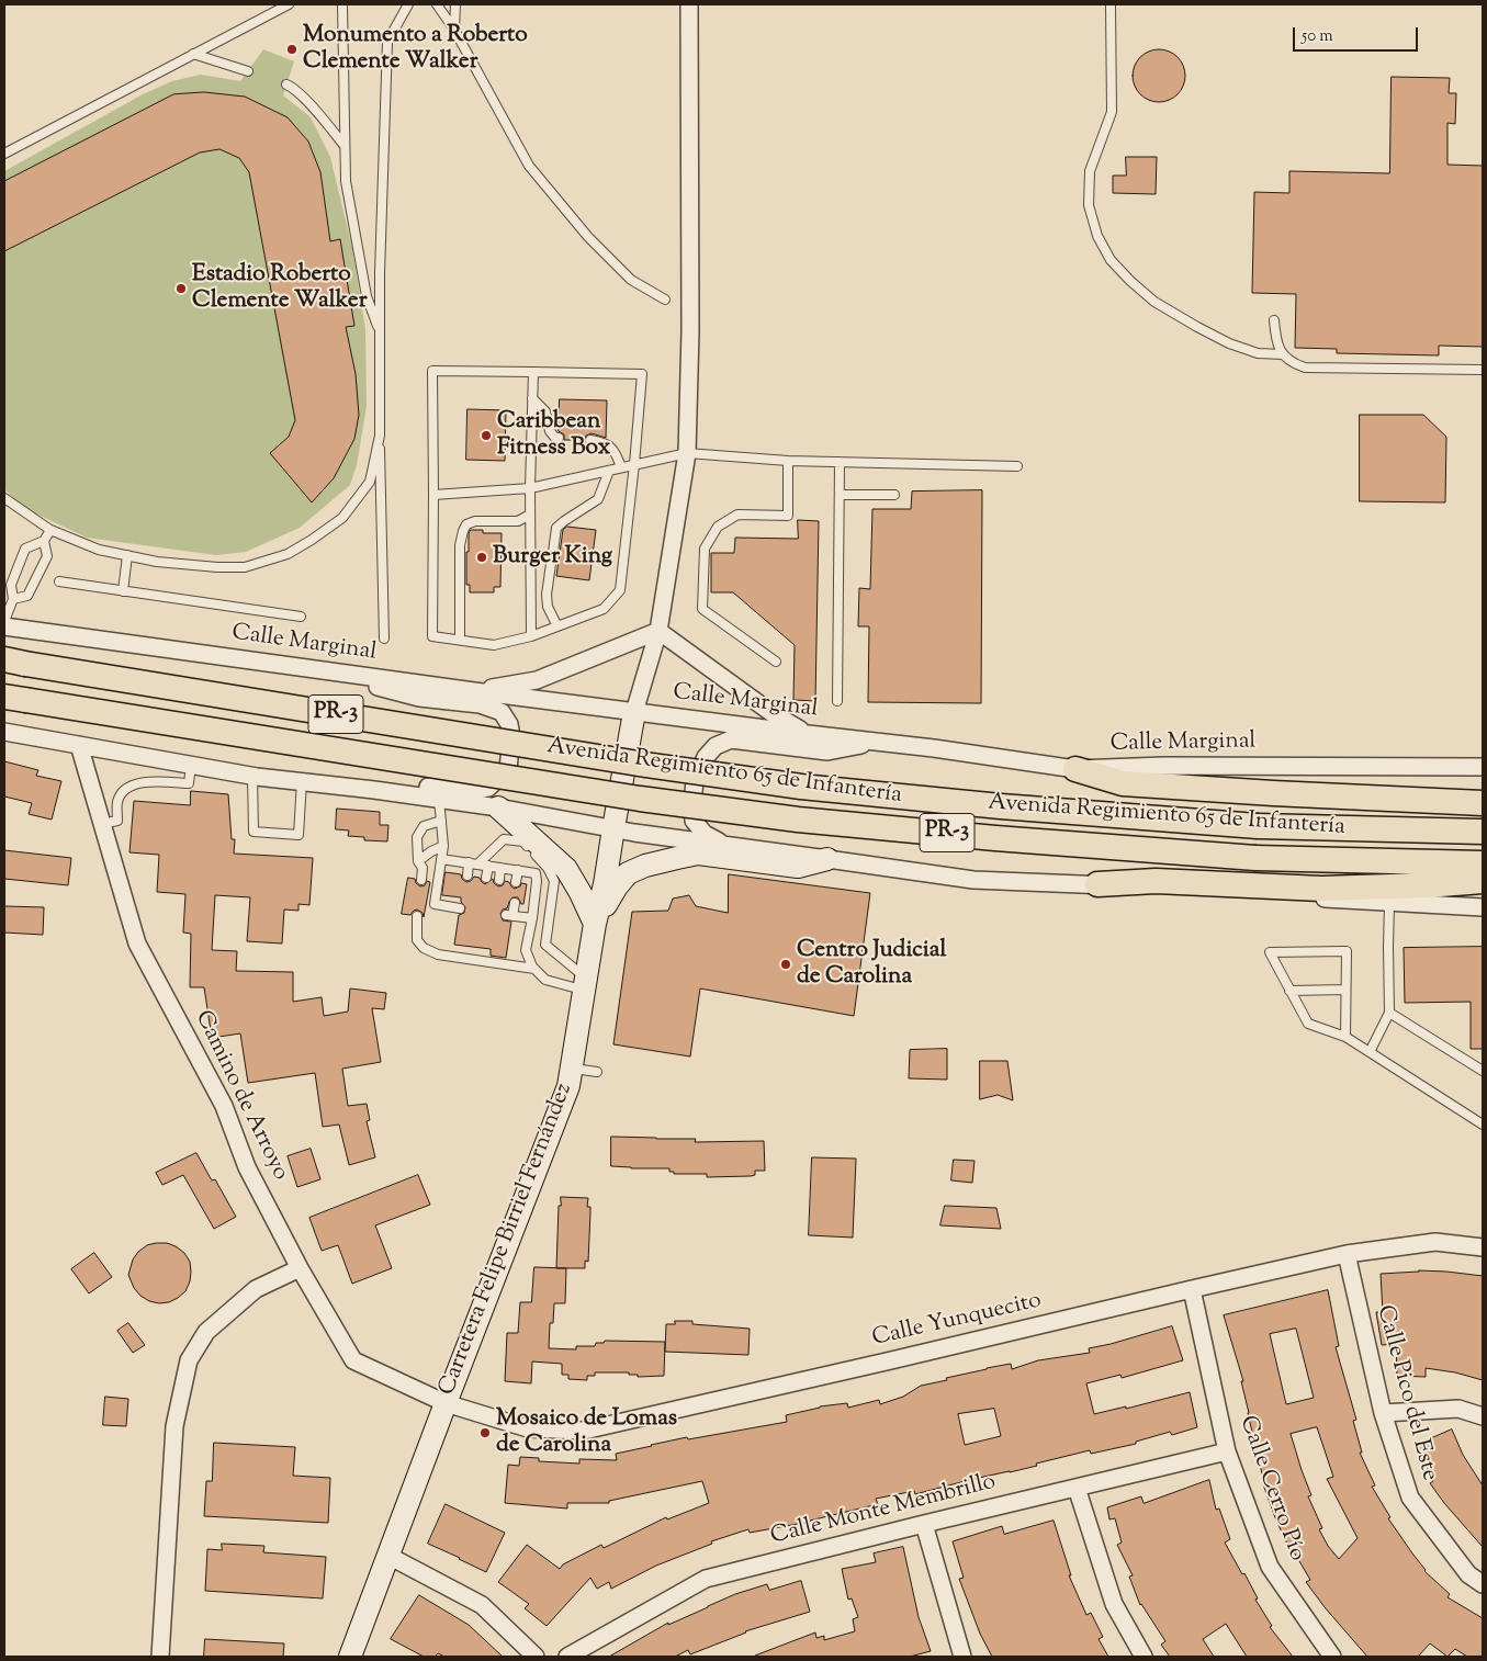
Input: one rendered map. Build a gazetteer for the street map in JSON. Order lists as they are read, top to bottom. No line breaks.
{"streets":{"main road":["PR-3","Avenida Regimiento 65 de Infantería"],"street":["Calle Marginal","Camino de Arroyo","Carretera Felipe Birriel Fernández","Calle Yunquecito","Calle Pico del Este","Calle Cerro Pío","Calle Monte Membrillo"]},"crossings":[["Calle Marginal","Carretera Felipe Birriel Fernández"],["Camino de Arroyo","Carretera Felipe Birriel Fernández"],["Camino de Arroyo","Calle Yunquecito"],["Carretera Felipe Birriel Fernández","Calle Yunquecito"],["Calle Yunquecito","Calle Pico del Este"],["Calle Yunquecito","Calle Cerro Pío"],["Calle Cerro Pío","Calle Monte Membrillo"]],"places":["Monumento a Roberto Clemente Walker","Estadio Roberto Clemente Walker","Caribbean Fitness Box","Burger King","Centro Judicial de Carolina","Mosaico de Lomas de Carolina"],"scale_bar":"50 m"}
